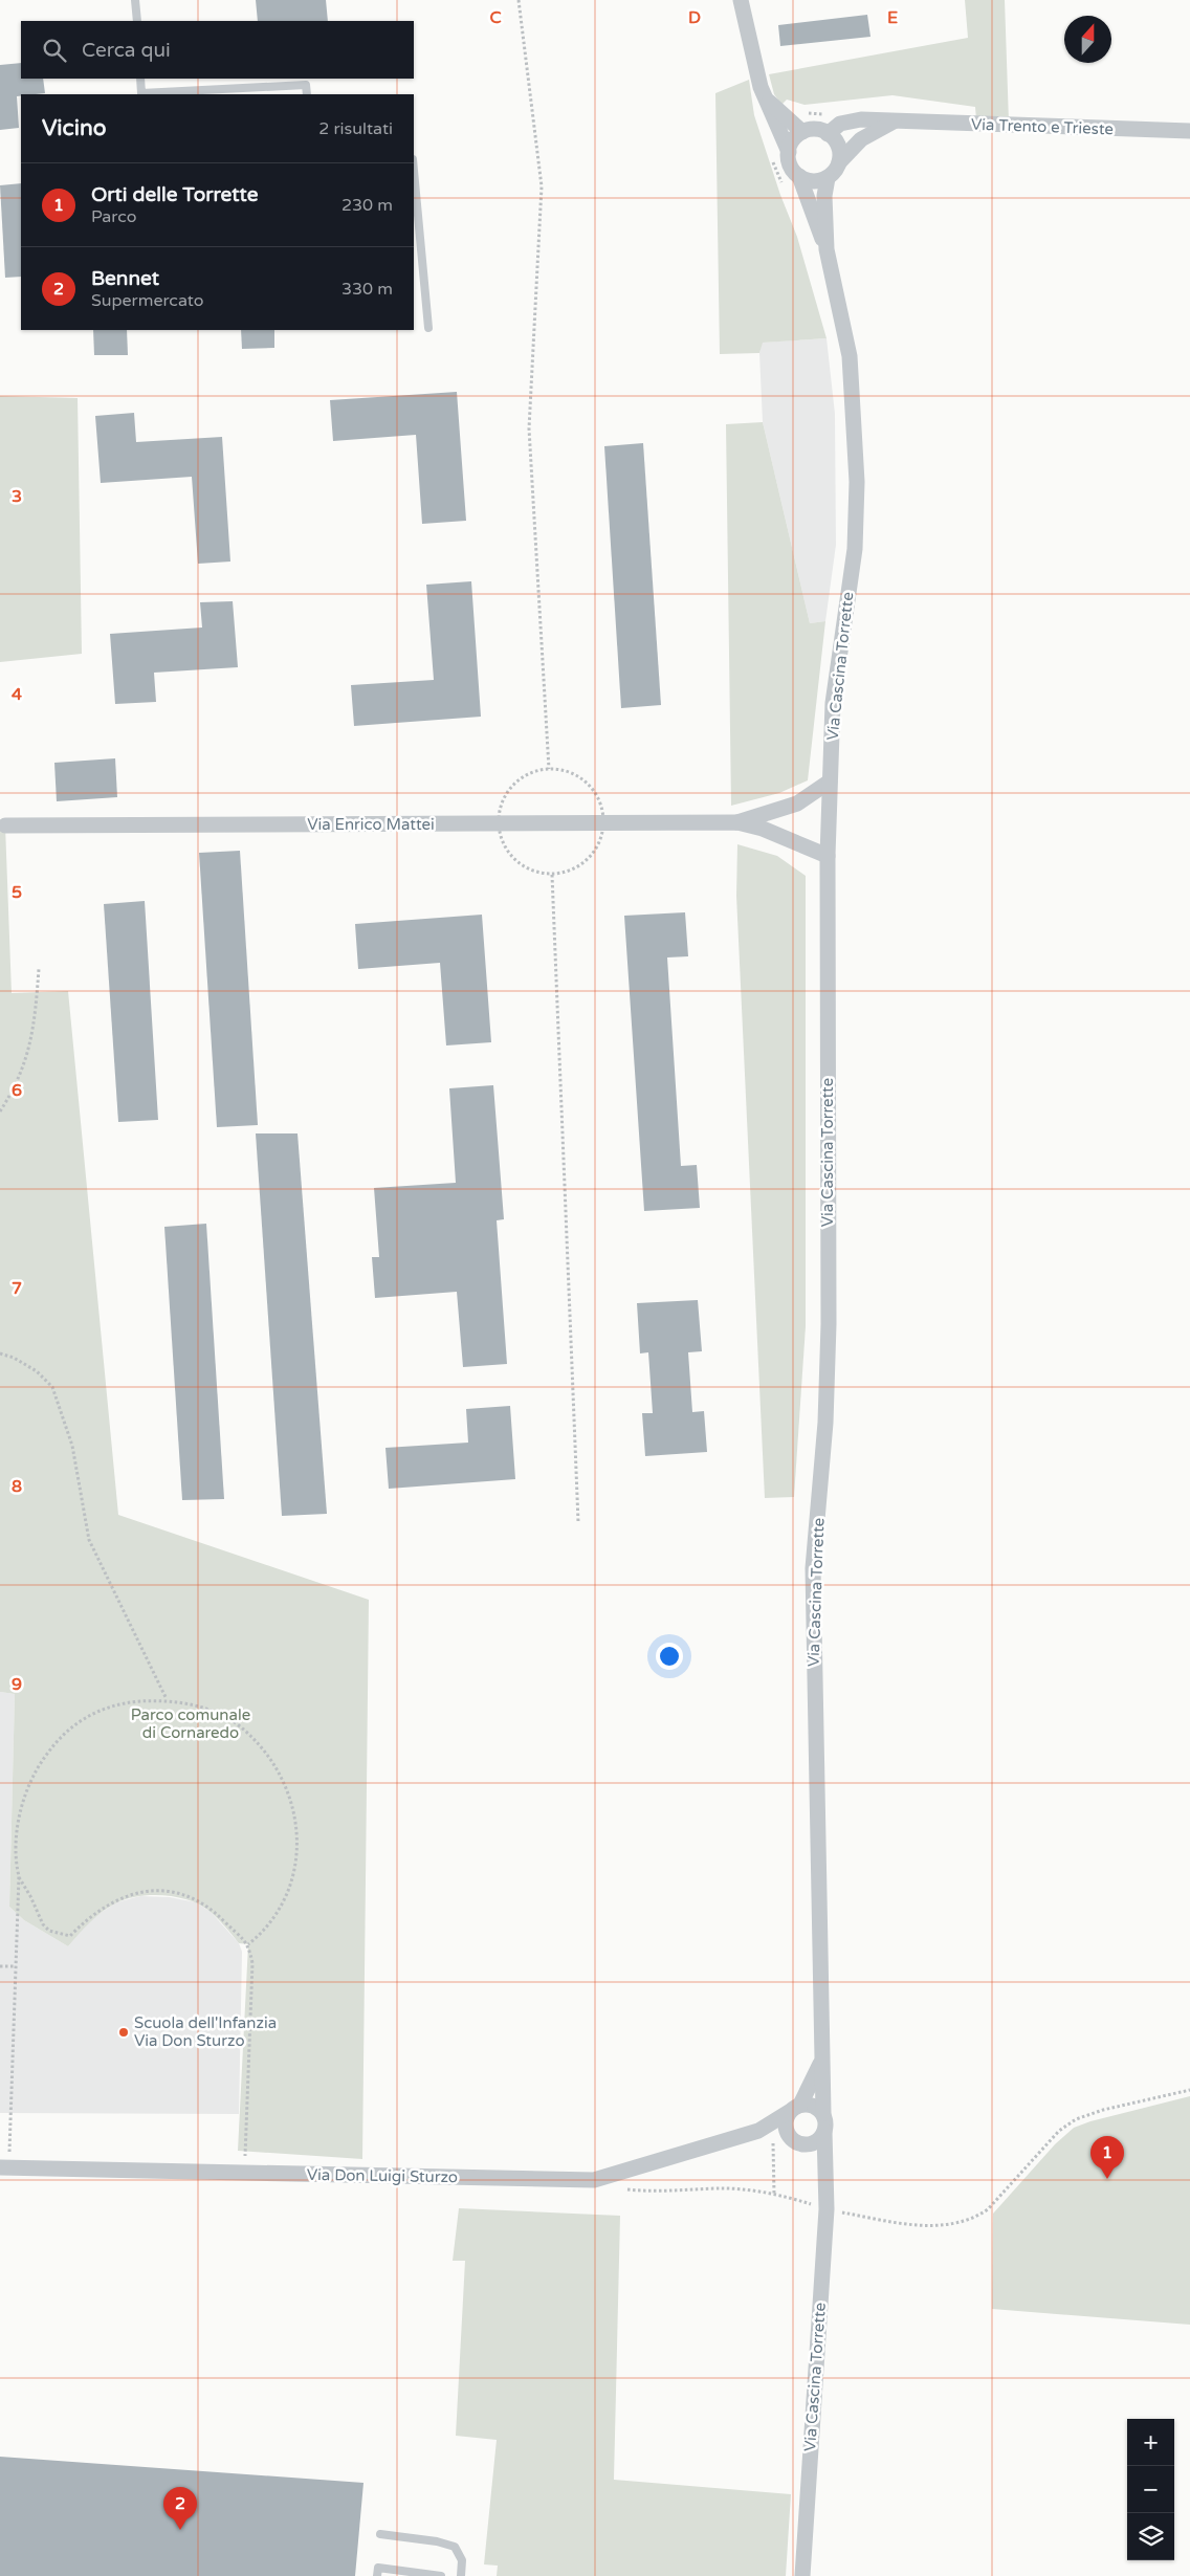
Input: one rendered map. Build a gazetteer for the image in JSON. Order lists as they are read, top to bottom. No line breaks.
{"streets":{"street":["Via Trento e Trieste","Via Cascina Torrette","Via Enrico Mattei","Via Don Luigi Sturzo"]},"crossings":[["Via Trento e Trieste","Via Cascina Torrette"],["Via Cascina Torrette","Via Enrico Mattei"],["Via Cascina Torrette","Via Don Luigi Sturzo"]],"parks":["Parco comunale di Cornaredo"],"places":["Scuola dell'Infanzia Via Don Sturzo"],"north":"top","page":{"search":"Cerca qui","heading":["Vicino","2 risultati"],"list":[{"mark":"1","name":"Orti delle Torrette","note":"Parco","value":"230 m"},{"mark":"2","name":"Bennet","note":"Supermercato","value":"330 m"}],"pins":["1","2"],"map_buttons":["+","−"]},"grid":{"columns":["C","D","E"],"rows":["3","4","5","6","7","8","9"]}}
